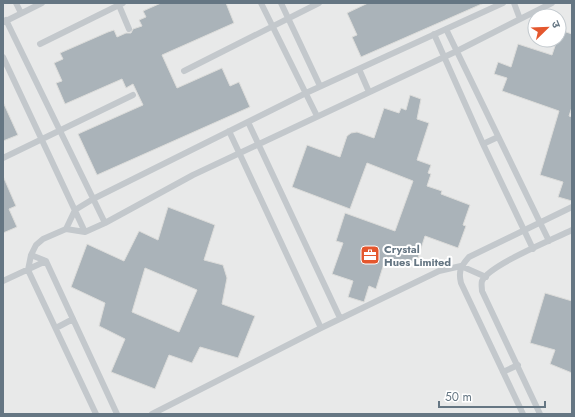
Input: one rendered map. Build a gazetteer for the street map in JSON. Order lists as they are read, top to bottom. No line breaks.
{"places":{"office":["Crystal Hues Limited"]},"scale_bar":"50 m","north":"top right"}
